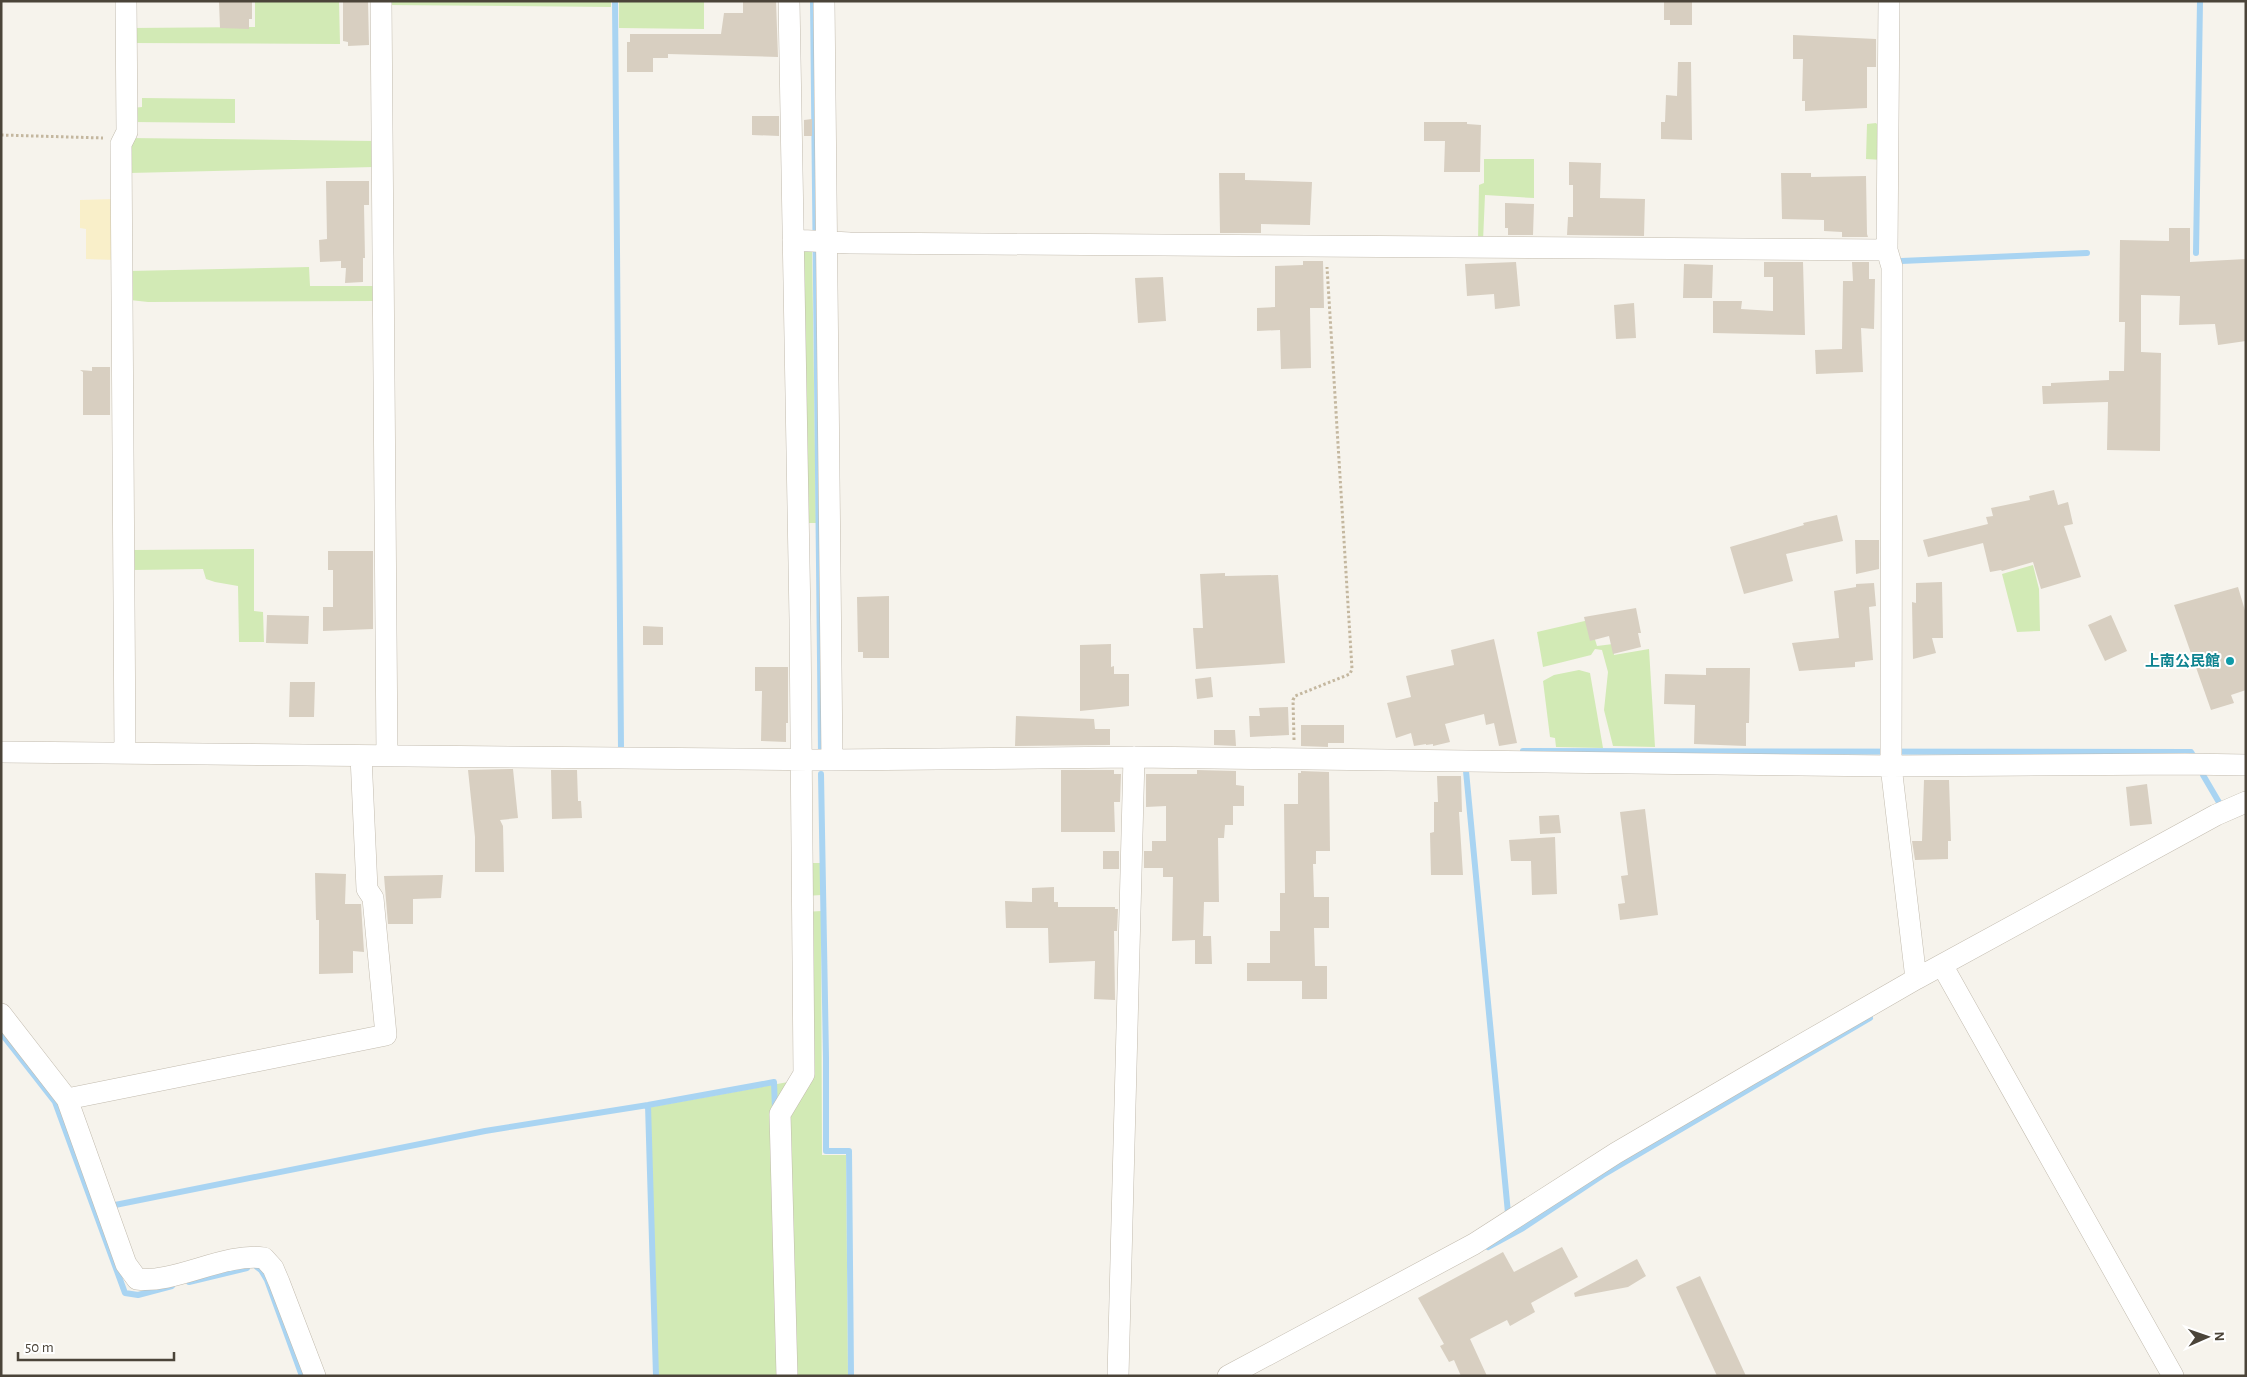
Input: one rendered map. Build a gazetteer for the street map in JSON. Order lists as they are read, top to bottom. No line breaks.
{"places":["上南公民館"],"scale_bar":"50 m","north":"right"}
